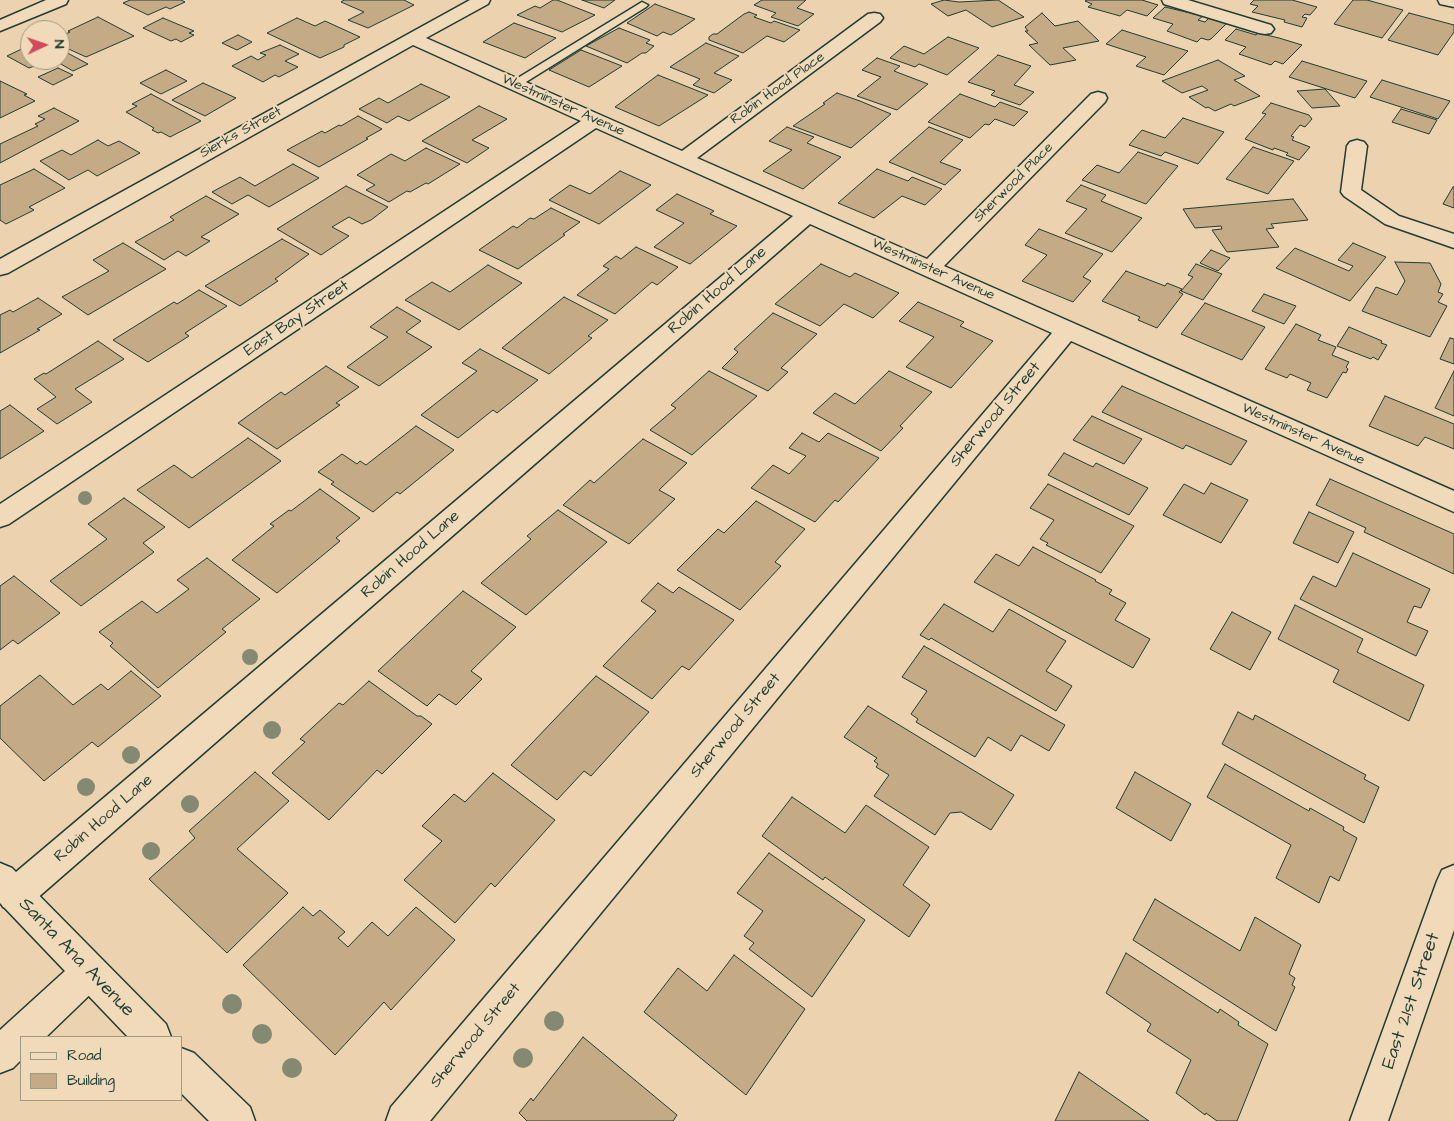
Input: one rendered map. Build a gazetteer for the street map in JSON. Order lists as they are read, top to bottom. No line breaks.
{"streets":{"street":["Robin Hood Place","Westminster Avenue","Sierks Street","Sherwood Place","Robin Hood Lane","East Bay Street","Sherwood Street","Santa Ana Avenue","East 21st Street"]},"crossings":[["Robin Hood Place","Westminster Avenue"],["Westminster Avenue","Sierks Street"],["Westminster Avenue","Sherwood Place"],["Westminster Avenue","Robin Hood Lane"],["Westminster Avenue","East Bay Street"],["Westminster Avenue","Sherwood Street"],["Robin Hood Lane","Santa Ana Avenue"]],"legend":["Road","Building"],"north":"right"}
